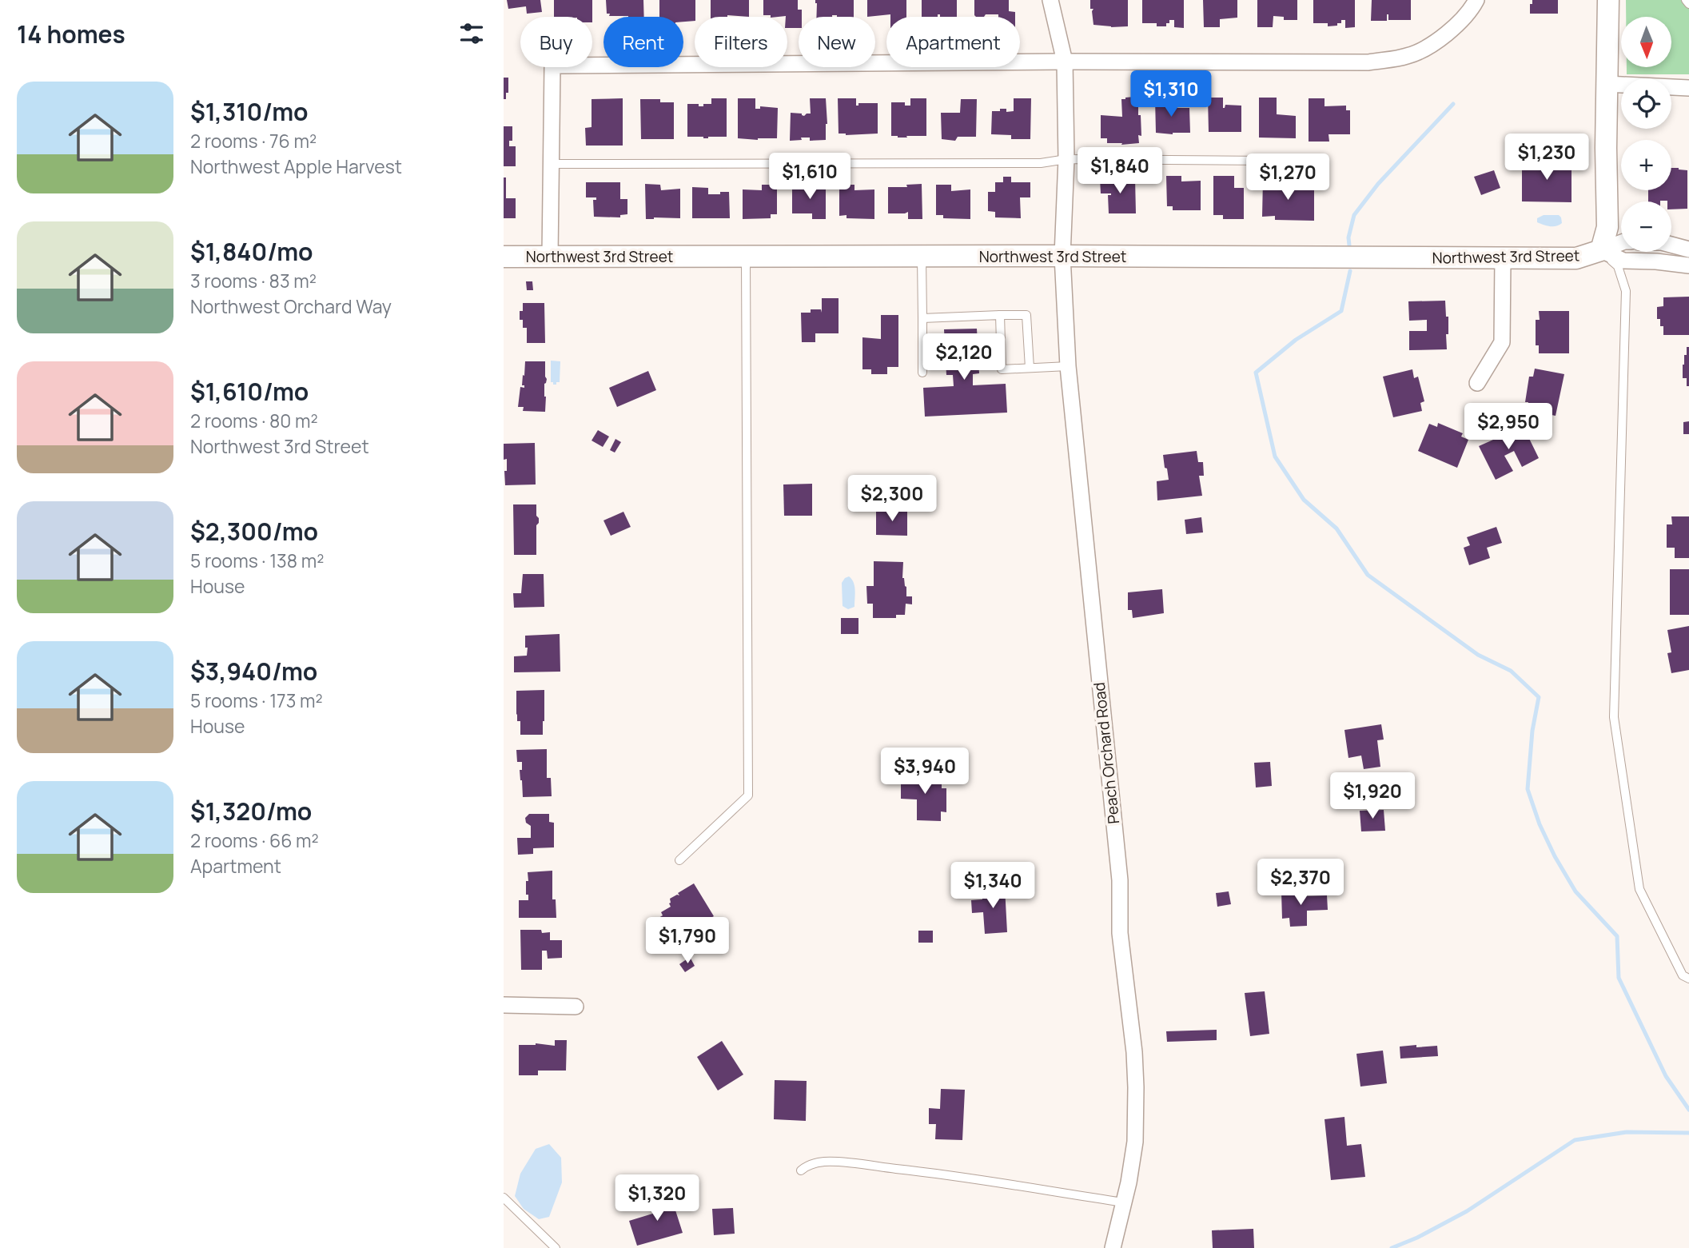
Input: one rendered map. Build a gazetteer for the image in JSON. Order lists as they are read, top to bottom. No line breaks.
{"streets":{"street":["Northwest 3rd Street","Peach Orchard Road"]},"crossings":[["Northwest 3rd Street","Peach Orchard Road"]],"north":"bottom","page":{"heading":"14 homes","map_buttons":["+","−"],"chip":["Buy","Rent","Filters","New","Apartment"],"list":[{"name":"$1,310/mo","note":"2 rooms · 76 m² · Northwest Apple Harvest"},{"name":"$1,840/mo","note":"3 rooms · 83 m² · Northwest Orchard Way"},{"name":"$1,610/mo","note":"2 rooms · 80 m² · Northwest 3rd Street"},{"name":"$2,300/mo","note":"5 rooms · 138 m² · House"},{"name":"$3,940/mo","note":"5 rooms · 173 m² · House"},{"name":"$1,320/mo","note":"2 rooms · 66 m² · Apartment"}],"price":["$1,310","$1,230","$1,840","$1,610","$1,270","$2,120","$2,950","$2,300","$3,940","$1,920","$2,370","$1,340","$1,790","$1,320"]}}
